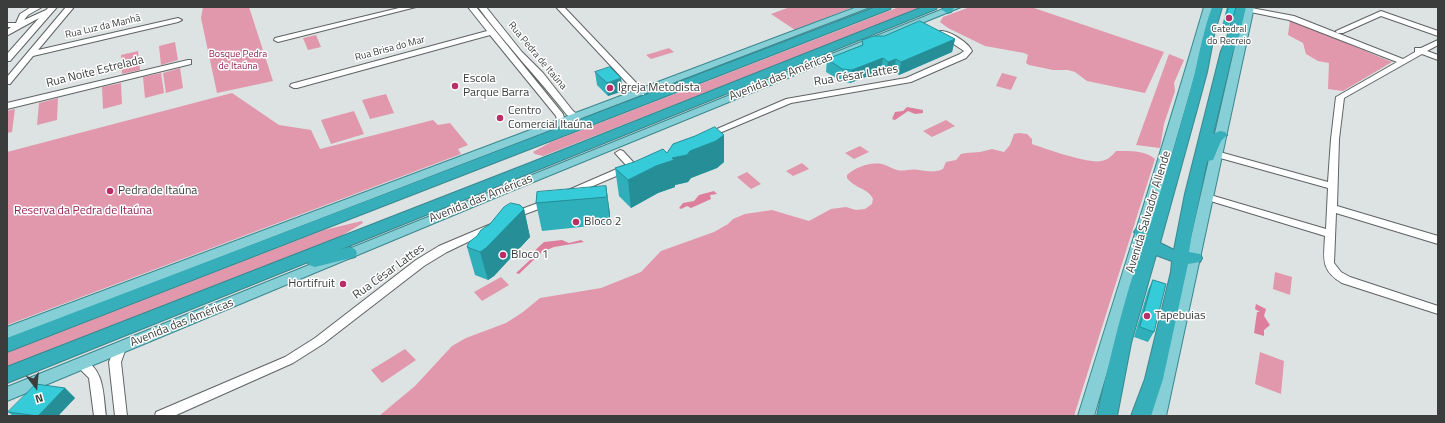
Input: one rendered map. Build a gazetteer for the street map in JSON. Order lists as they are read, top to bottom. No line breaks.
{"streets":{"highway":["Avenida das Américas","Avenida Salvador Allende"],"street":["Rua Luz da Manhã","Rua Brisa do Mar","Rua Pedra de Itaúna","Rua Noite Estrelada","Rua César Lattes"]},"crossings":[["Rua Brisa do Mar","Rua Pedra de Itaúna"],["Rua César Lattes","Avenida das Américas"]],"parks":["Bosque Pedra de Itaúna","Reserva da Pedra de Itaúna"],"places":["Catedral do Recreio","Escola Parque Barra","Igreja Metodista","Centro Comercial Itaúna","Pedra de Itaúna","Bloco 2","Bloco 1","Hortifruit","Tapebuias"],"north":"bottom"}
